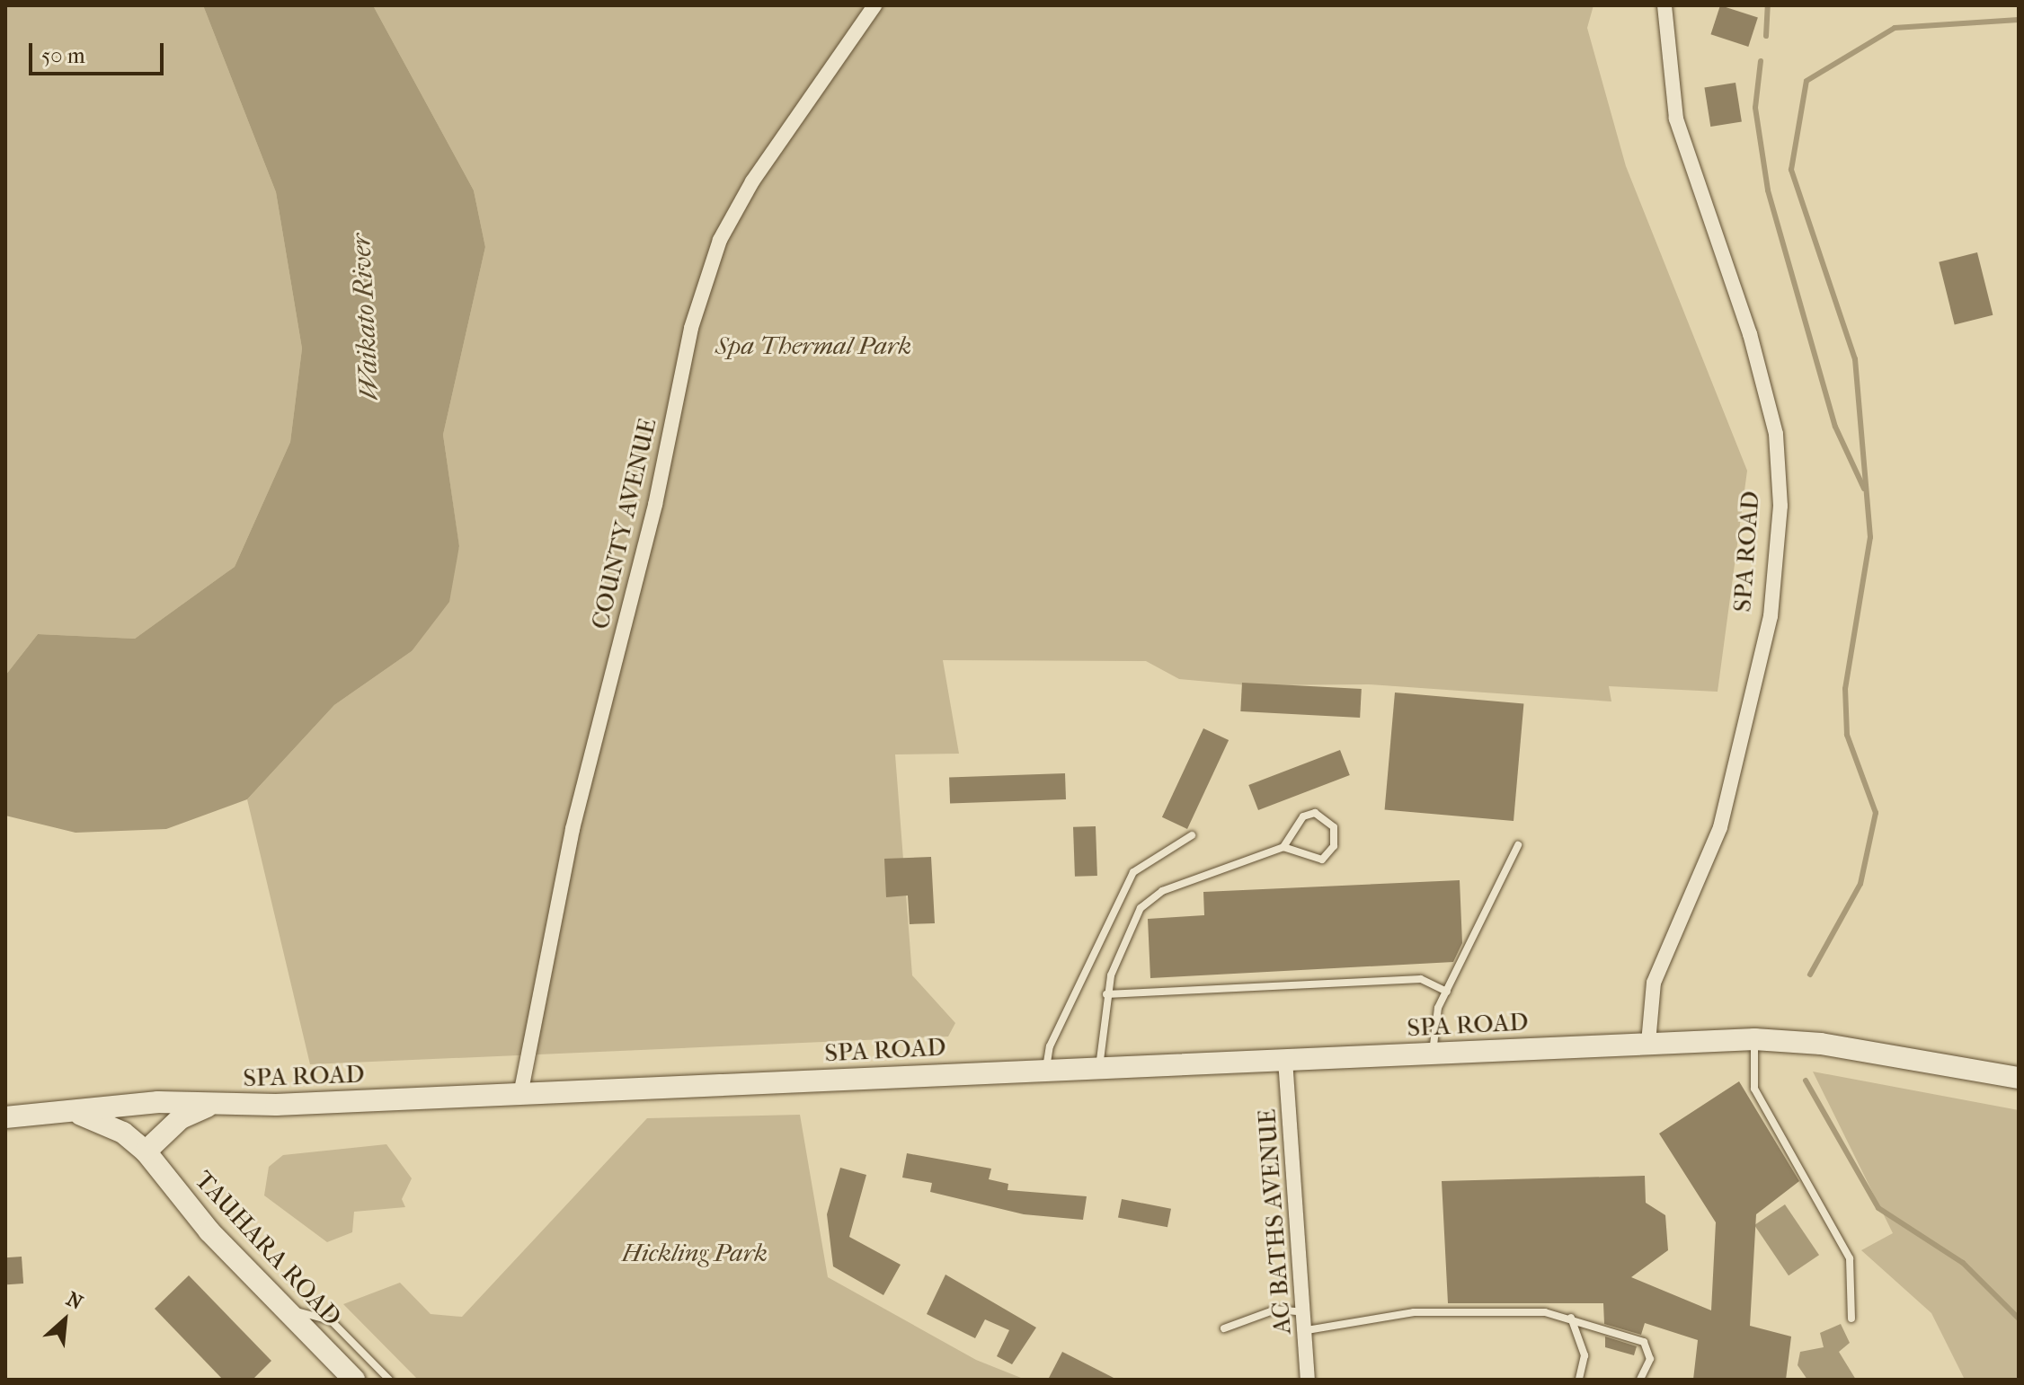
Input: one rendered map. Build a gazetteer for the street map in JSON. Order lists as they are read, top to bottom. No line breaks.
{"streets":{"main road":["SPA ROAD","TAUHARA ROAD"],"street":["COUNTY AVENUE","AC BATHS AVENUE"]},"crossings":[["COUNTY AVENUE","SPA ROAD"],["SPA ROAD","AC BATHS AVENUE"],["SPA ROAD","TAUHARA ROAD"]],"water":["Waikato River"],"parks":["Spa Thermal Park","Hickling Park"],"scale_bar":"50 m","north":"top right"}
